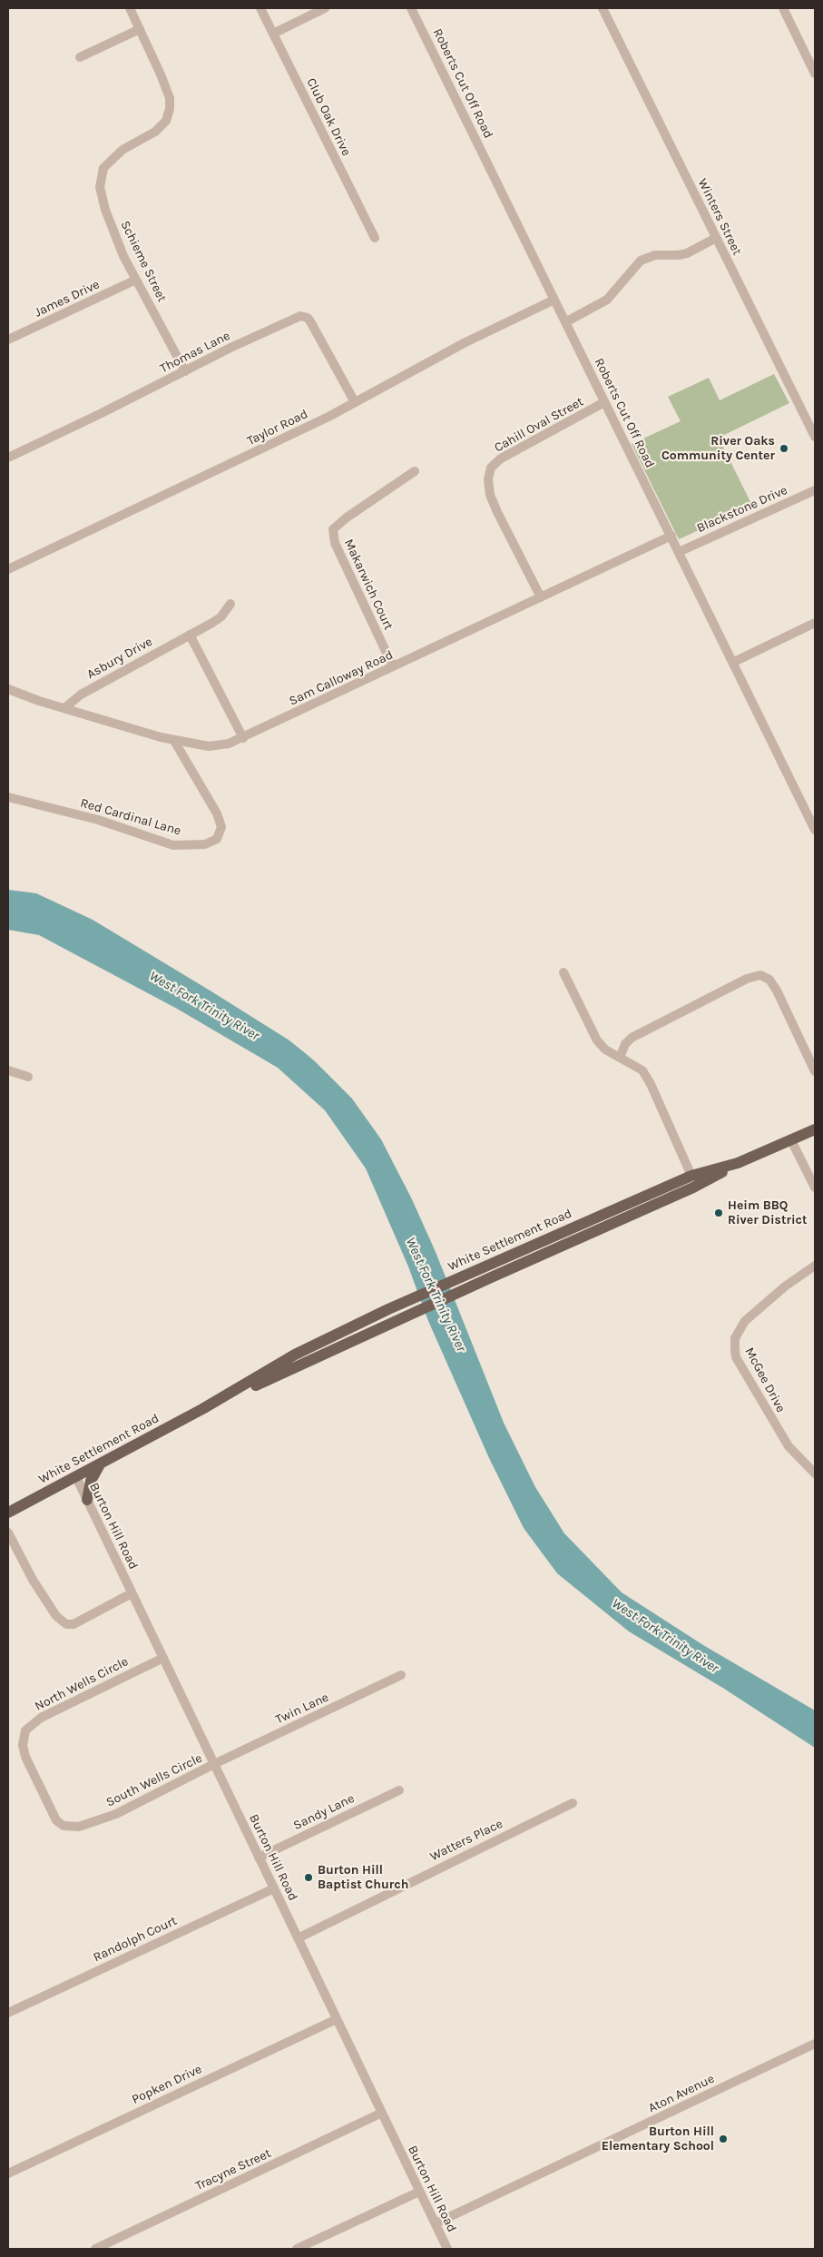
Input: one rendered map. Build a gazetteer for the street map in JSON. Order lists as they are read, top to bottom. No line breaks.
{"streets":{"main road":["White Settlement Road"],"street":["Roberts Cut Off Road","Club Oak Drive","Winters Street","Schieme Street","James Drive","Thomas Lane","Cahill Oval Street","Taylor Road","Blackstone Drive","Makarwich Court","Asbury Drive","Sam Calloway Road","Red Cardinal Lane","McGee Drive","Burton Hill Road","North Wells Circle","Twin Lane","South Wells Circle","Sandy Lane","Watters Place","Randolph Court","Popken Drive","Aton Avenue","Tracyne Street"]},"crossings":[["Roberts Cut Off Road","Cahill Oval Street"],["Roberts Cut Off Road","Taylor Road"],["Roberts Cut Off Road","Blackstone Drive"],["Roberts Cut Off Road","Sam Calloway Road"],["Schieme Street","James Drive"],["Schieme Street","Thomas Lane"],["Thomas Lane","Taylor Road"],["Cahill Oval Street","Sam Calloway Road"],["Makarwich Court","Sam Calloway Road"],["Asbury Drive","Sam Calloway Road"],["Sam Calloway Road","Red Cardinal Lane"],["White Settlement Road","Burton Hill Road"],["Burton Hill Road","North Wells Circle"],["Burton Hill Road","Twin Lane"],["Burton Hill Road","South Wells Circle"],["Burton Hill Road","Sandy Lane"],["Burton Hill Road","Watters Place"],["Burton Hill Road","Randolph Court"],["Burton Hill Road","Popken Drive"],["Burton Hill Road","Aton Avenue"],["Burton Hill Road","Tracyne Street"],["North Wells Circle","South Wells Circle"],["Twin Lane","South Wells Circle"]],"water":["West Fork Trinity River"],"places":["River Oaks Community Center","Heim BBQ River District","Burton Hill Baptist Church","Burton Hill Elementary School"]}
